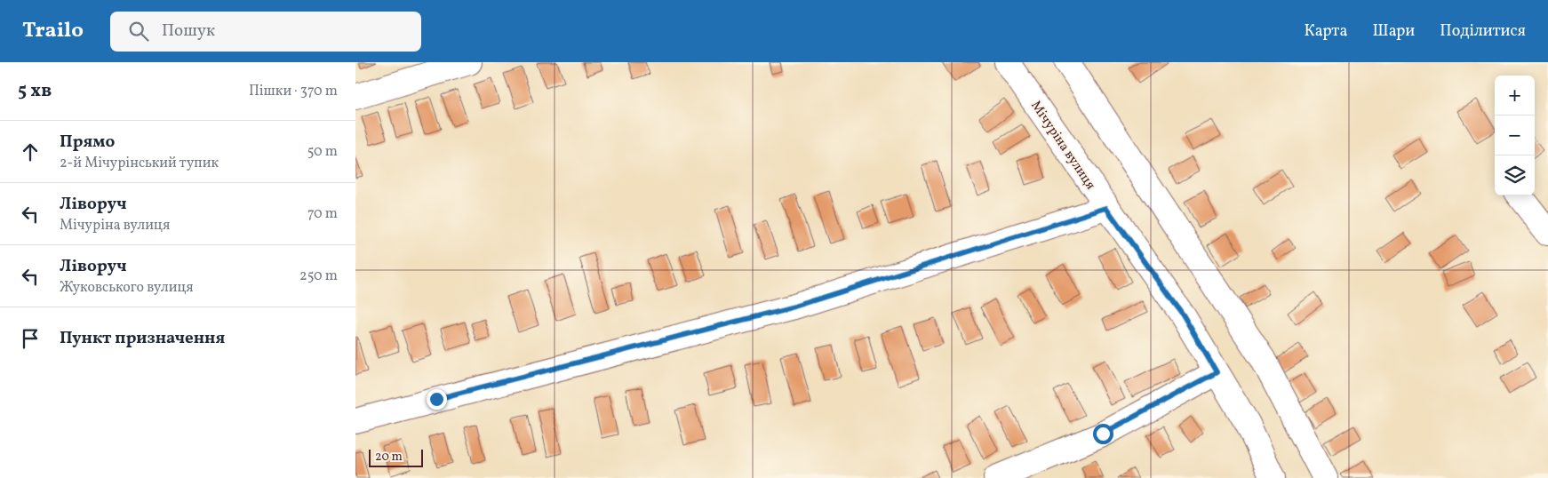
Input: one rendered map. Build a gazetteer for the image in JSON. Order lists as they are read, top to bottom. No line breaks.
{"streets":{"street":["Мічуріна вулиця"]},"scale_bar":"20 m","page":{"header":"Trailo","search":"Пошук","nav":["Карта","Шари","Поділитися"],"heading":["5 хв","Пішки · 370 m"],"map_buttons":["+","−"],"list":[["Прямо","2-й Мічурінський тупик","50 m"],["Ліворуч","Мічуріна вулиця","70 m"],["Ліворуч","Жуковського вулиця","250 m"],"Пункт призначення"],"scale":"20 m"}}
